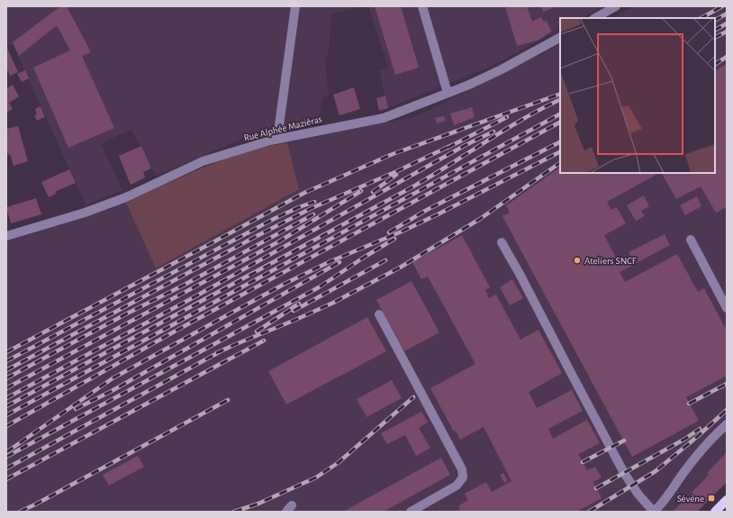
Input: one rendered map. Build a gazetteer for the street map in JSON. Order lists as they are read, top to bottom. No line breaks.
{"streets":{"street":["Rue Alphée Maziéras"]},"places":{"other":["Ateliers SNCF"],"transit":["Sévène"]}}
